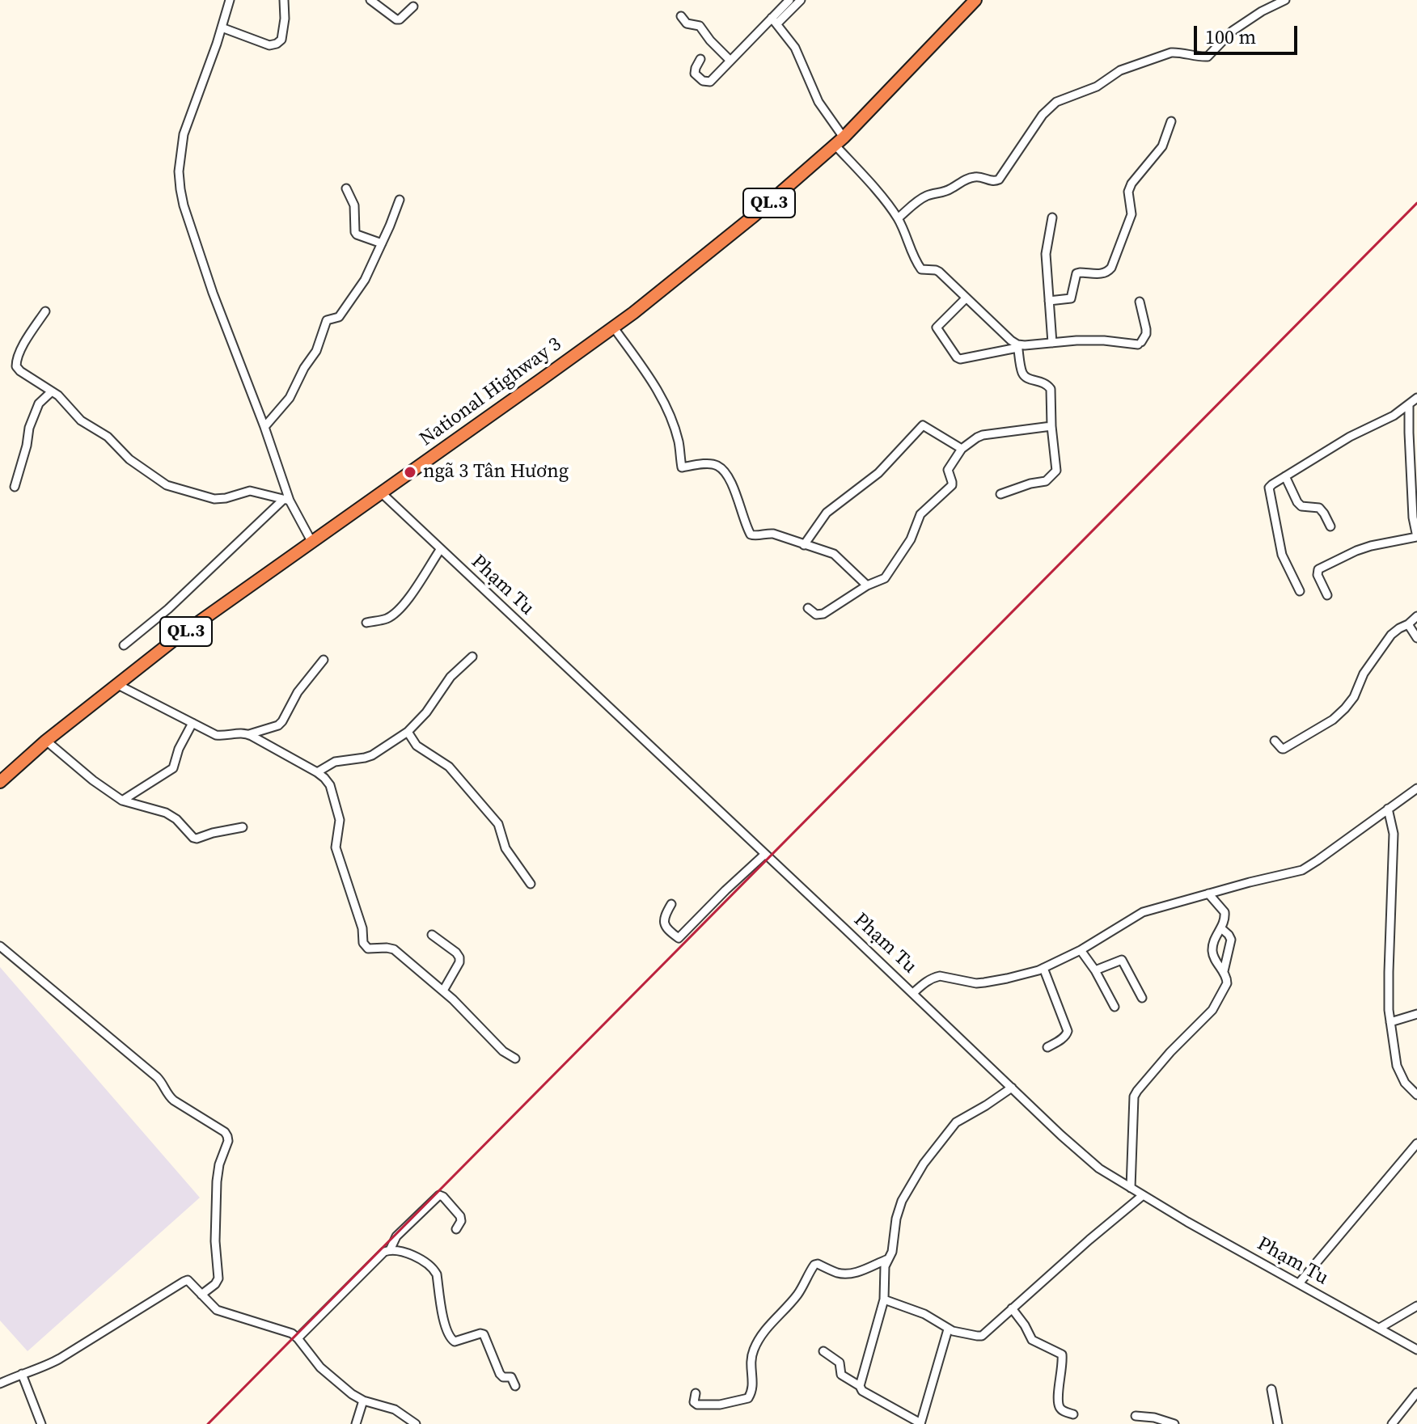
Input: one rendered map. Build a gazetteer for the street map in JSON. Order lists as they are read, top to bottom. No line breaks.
{"streets":{"highway":["QL.3","National Highway 3"],"street":["Phạm Tu"]},"crossings":[["National Highway 3","Phạm Tu"]],"places":["ngã 3 Tân Hương"],"scale_bar":"100 m"}
